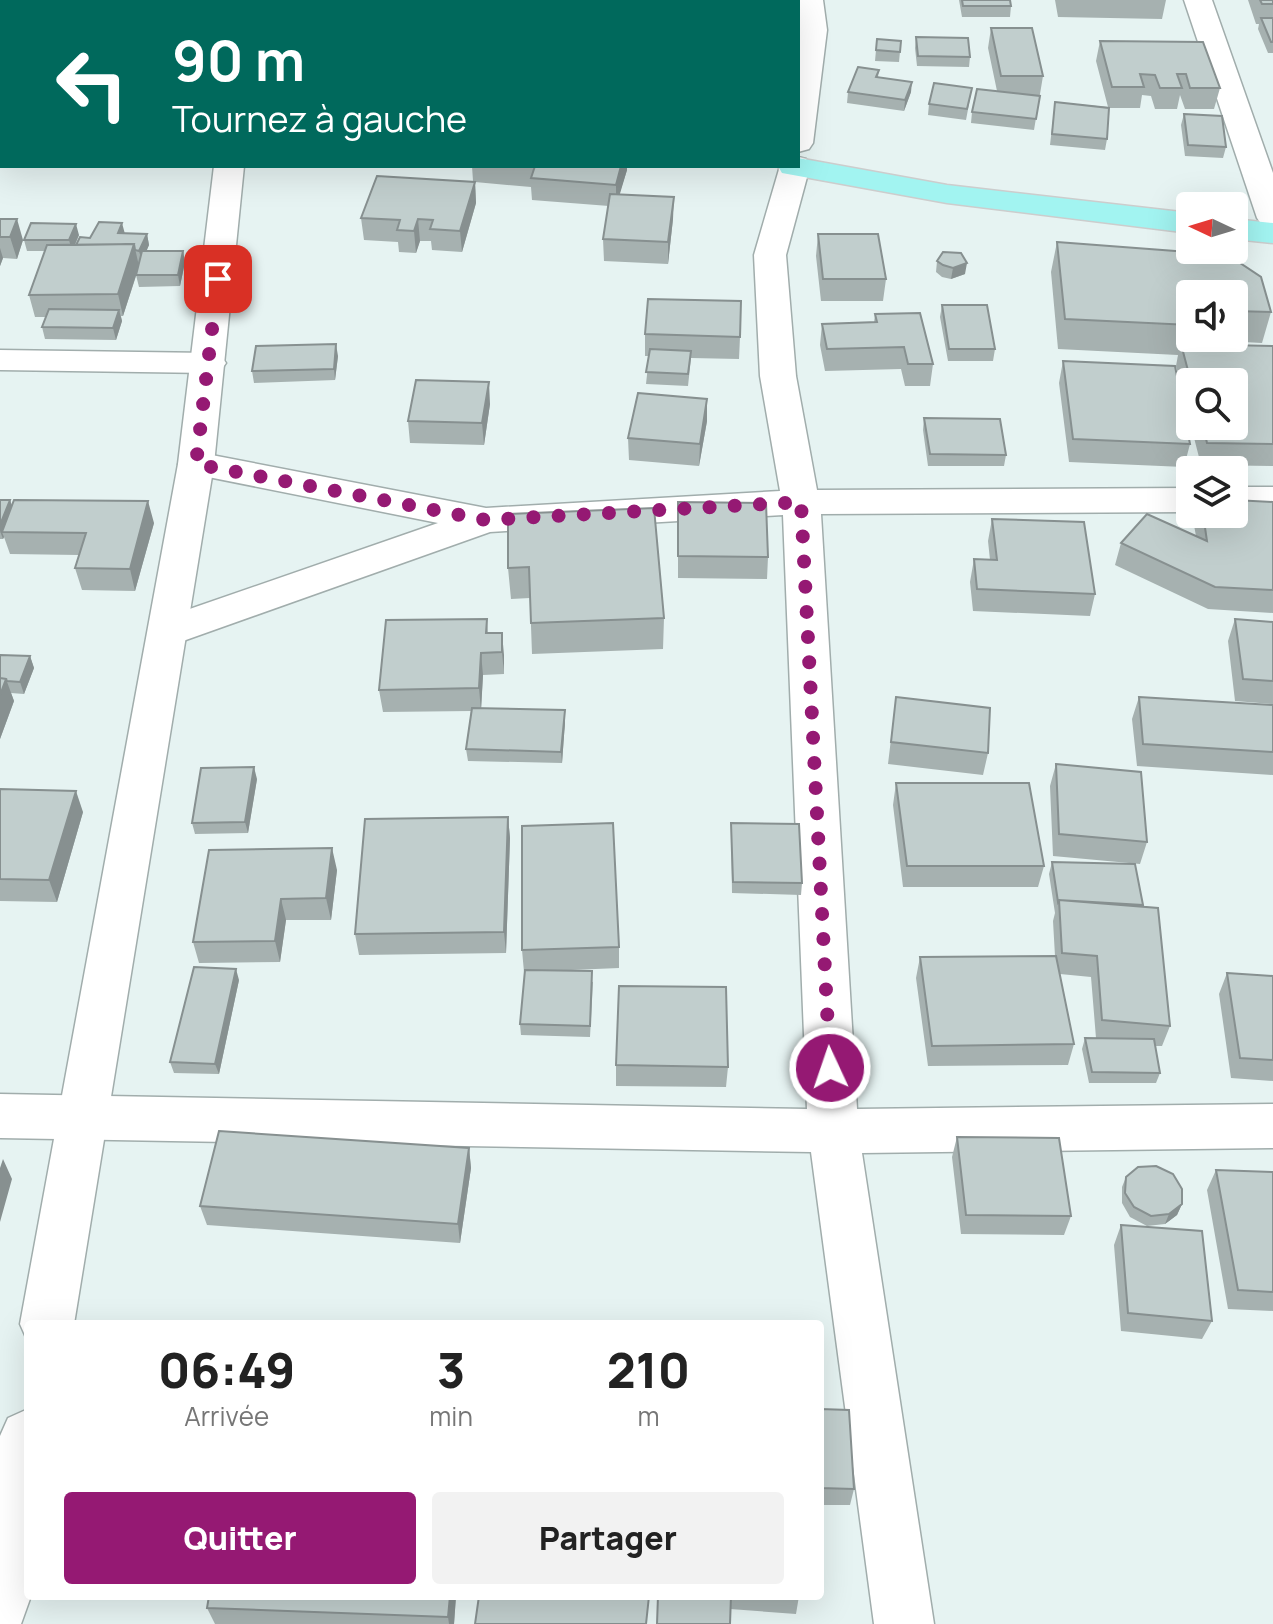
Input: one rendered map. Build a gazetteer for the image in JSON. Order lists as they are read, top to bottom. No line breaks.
{"north":"left","page":{"turn":["90 m","Tournez à gauche"],"eta":["06:49","Arrivée","3","min","210","m"],"buttons":["Quitter","Partager"]}}
